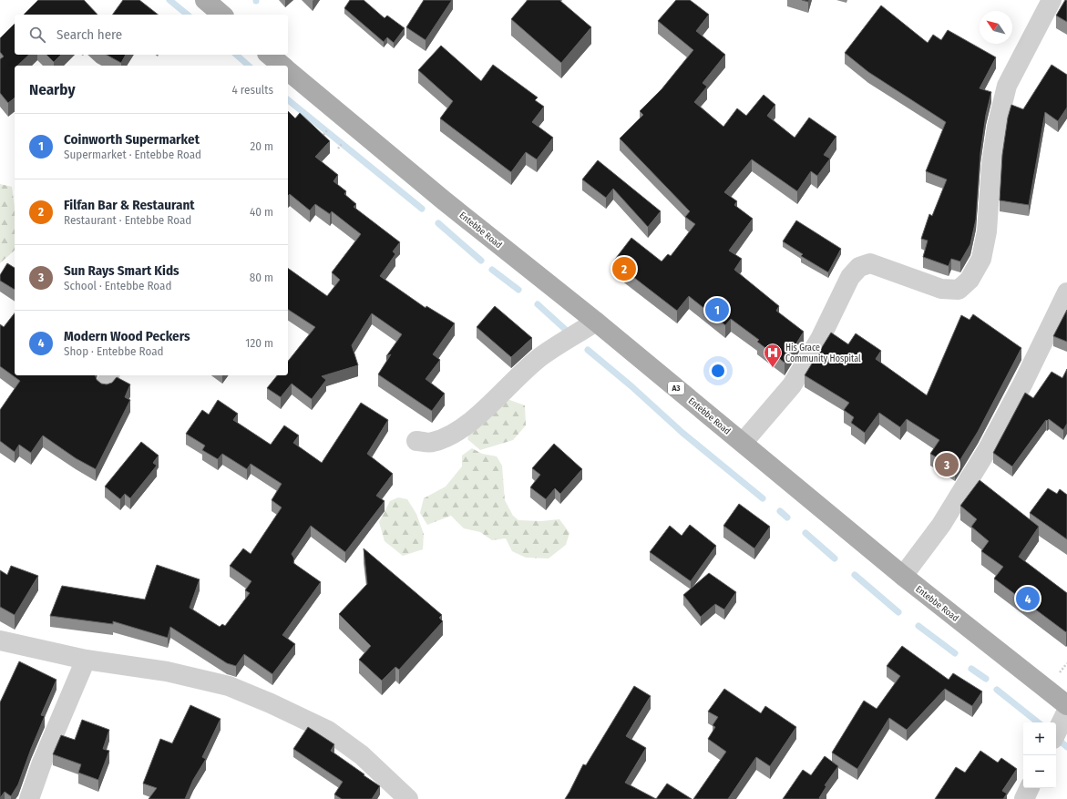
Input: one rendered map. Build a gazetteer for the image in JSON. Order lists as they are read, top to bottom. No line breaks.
{"streets":{"main road":["Entebbe Road","A3"]},"places":{"hospital":["His Grace Community Hospital"]},"north":"top left","page":{"search":"Search here","heading":["Nearby","4 results"],"list":[{"mark":"1","name":"Coinworth Supermarket","note":"Supermarket · Entebbe Road","value":"20 m"},{"mark":"2","name":"Filfan Bar & Restaurant","note":"Restaurant · Entebbe Road","value":"40 m"},{"mark":"3","name":"Sun Rays Smart Kids","note":"School · Entebbe Road","value":"80 m"},{"mark":"4","name":"Modern Wood Peckers","note":"Shop · Entebbe Road","value":"120 m"}],"pins":["2","1","3","4"],"map_buttons":["+","−"]}}
